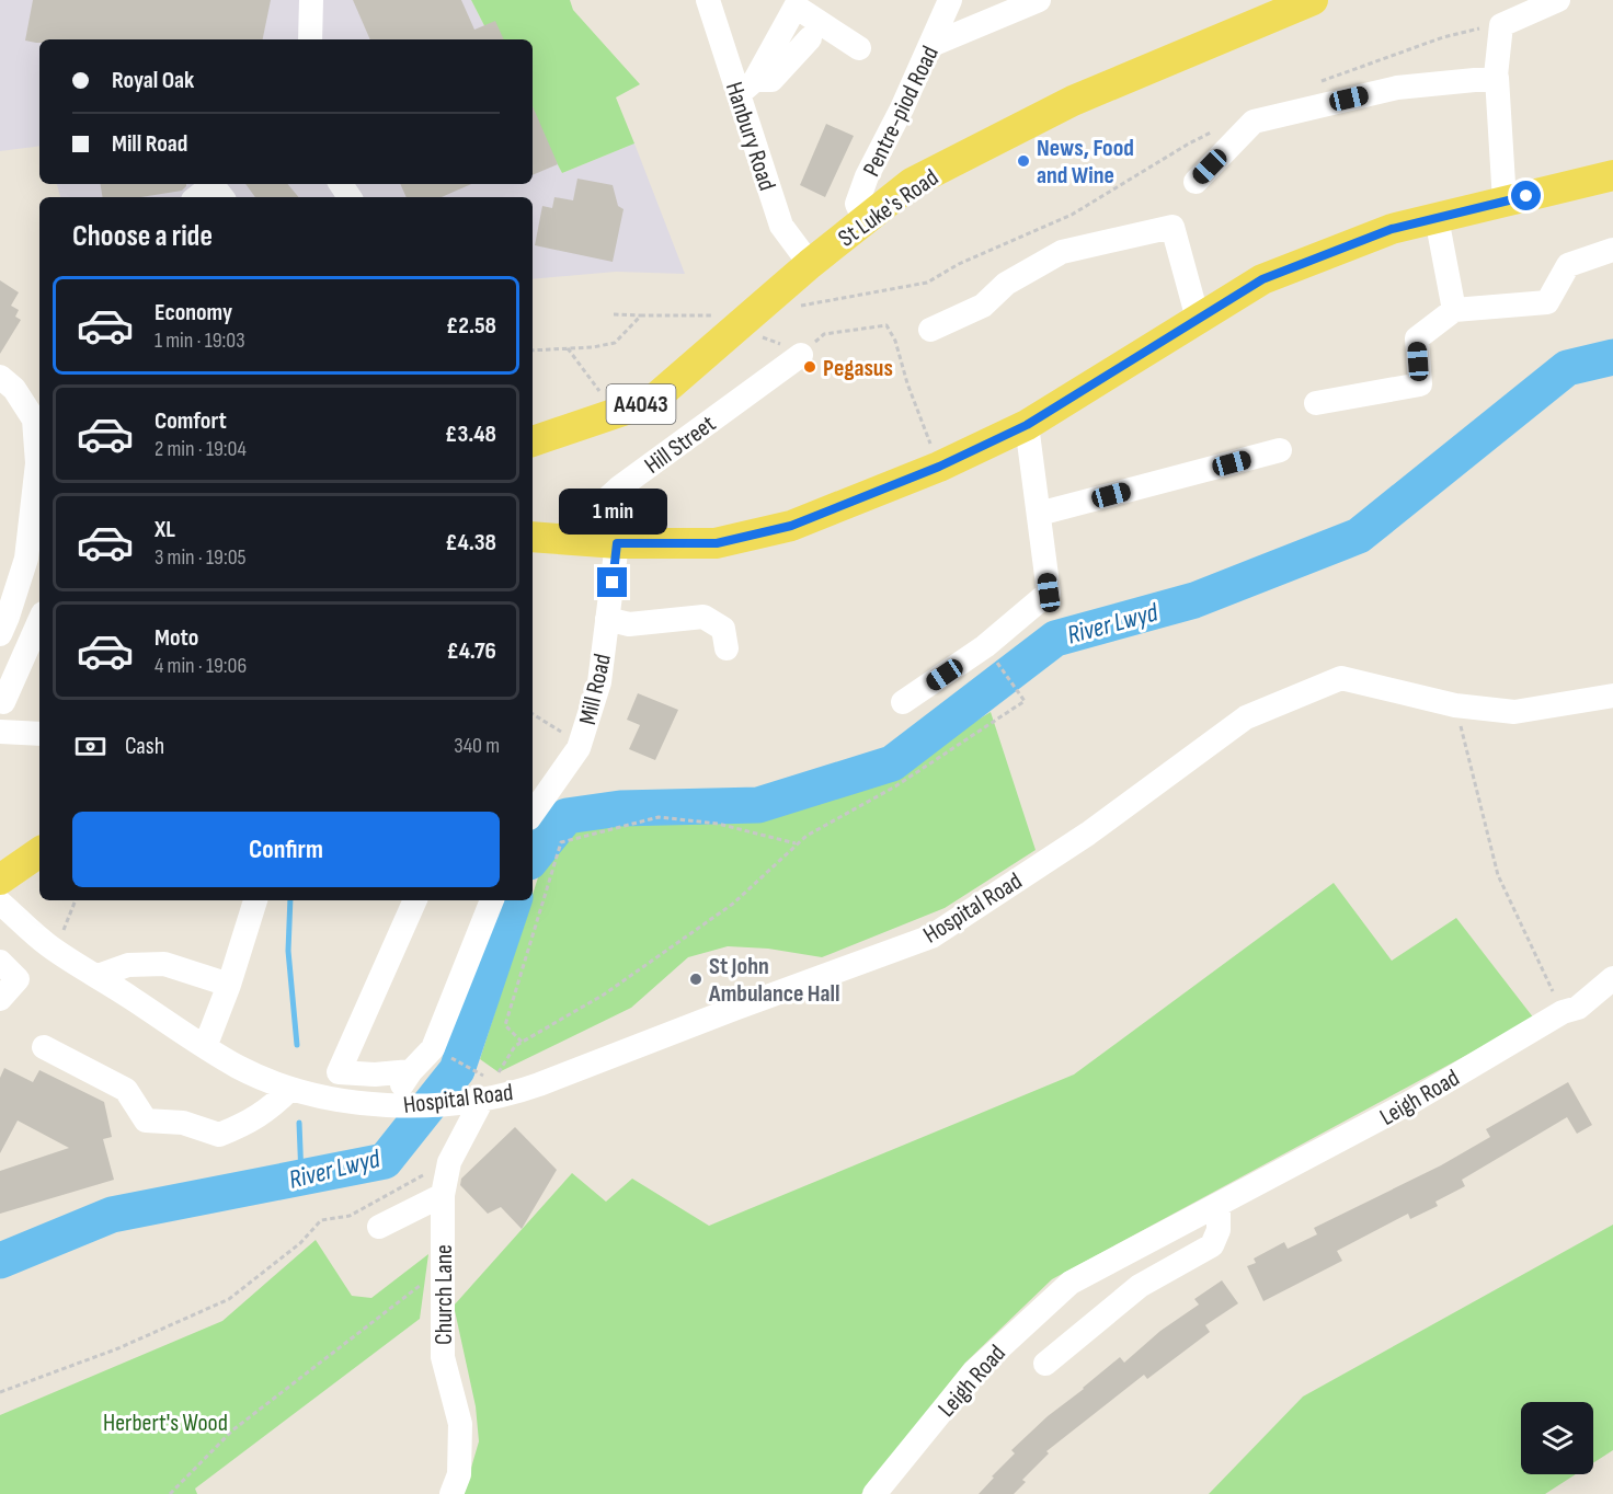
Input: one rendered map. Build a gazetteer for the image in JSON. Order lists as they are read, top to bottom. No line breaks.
{"streets":{"main road":["St Luke's Road","A4043"],"street":["Pentre-piod Road","Hanbury Road","Hill Street","Mill Road","Hospital Road","Leigh Road","Church Lane"]},"crossings":[["Pentre-piod Road","St Luke's Road"],["Hanbury Road","St Luke's Road"],["Hospital Road","Church Lane"]],"water":["River Lwyd"],"parks":["Herbert's Wood"],"places":["News, Food and Wine","Pegasus","St John Ambulance Hall"],"page":{"banner":["Royal Oak","Mill Road"],"heading":"Choose a ride","list":[{"name":"Economy","note":"1 min · 19:03","value":"£2.58"},{"name":"Comfort","note":"2 min · 19:04","value":"£3.48"},{"name":"XL","note":"3 min · 19:05","value":"£4.38"},{"name":"Moto","note":"4 min · 19:06","value":"£4.76"}],"bubble":"1 min","pay":["Cash","340 m"],"buttons":"Confirm"}}
